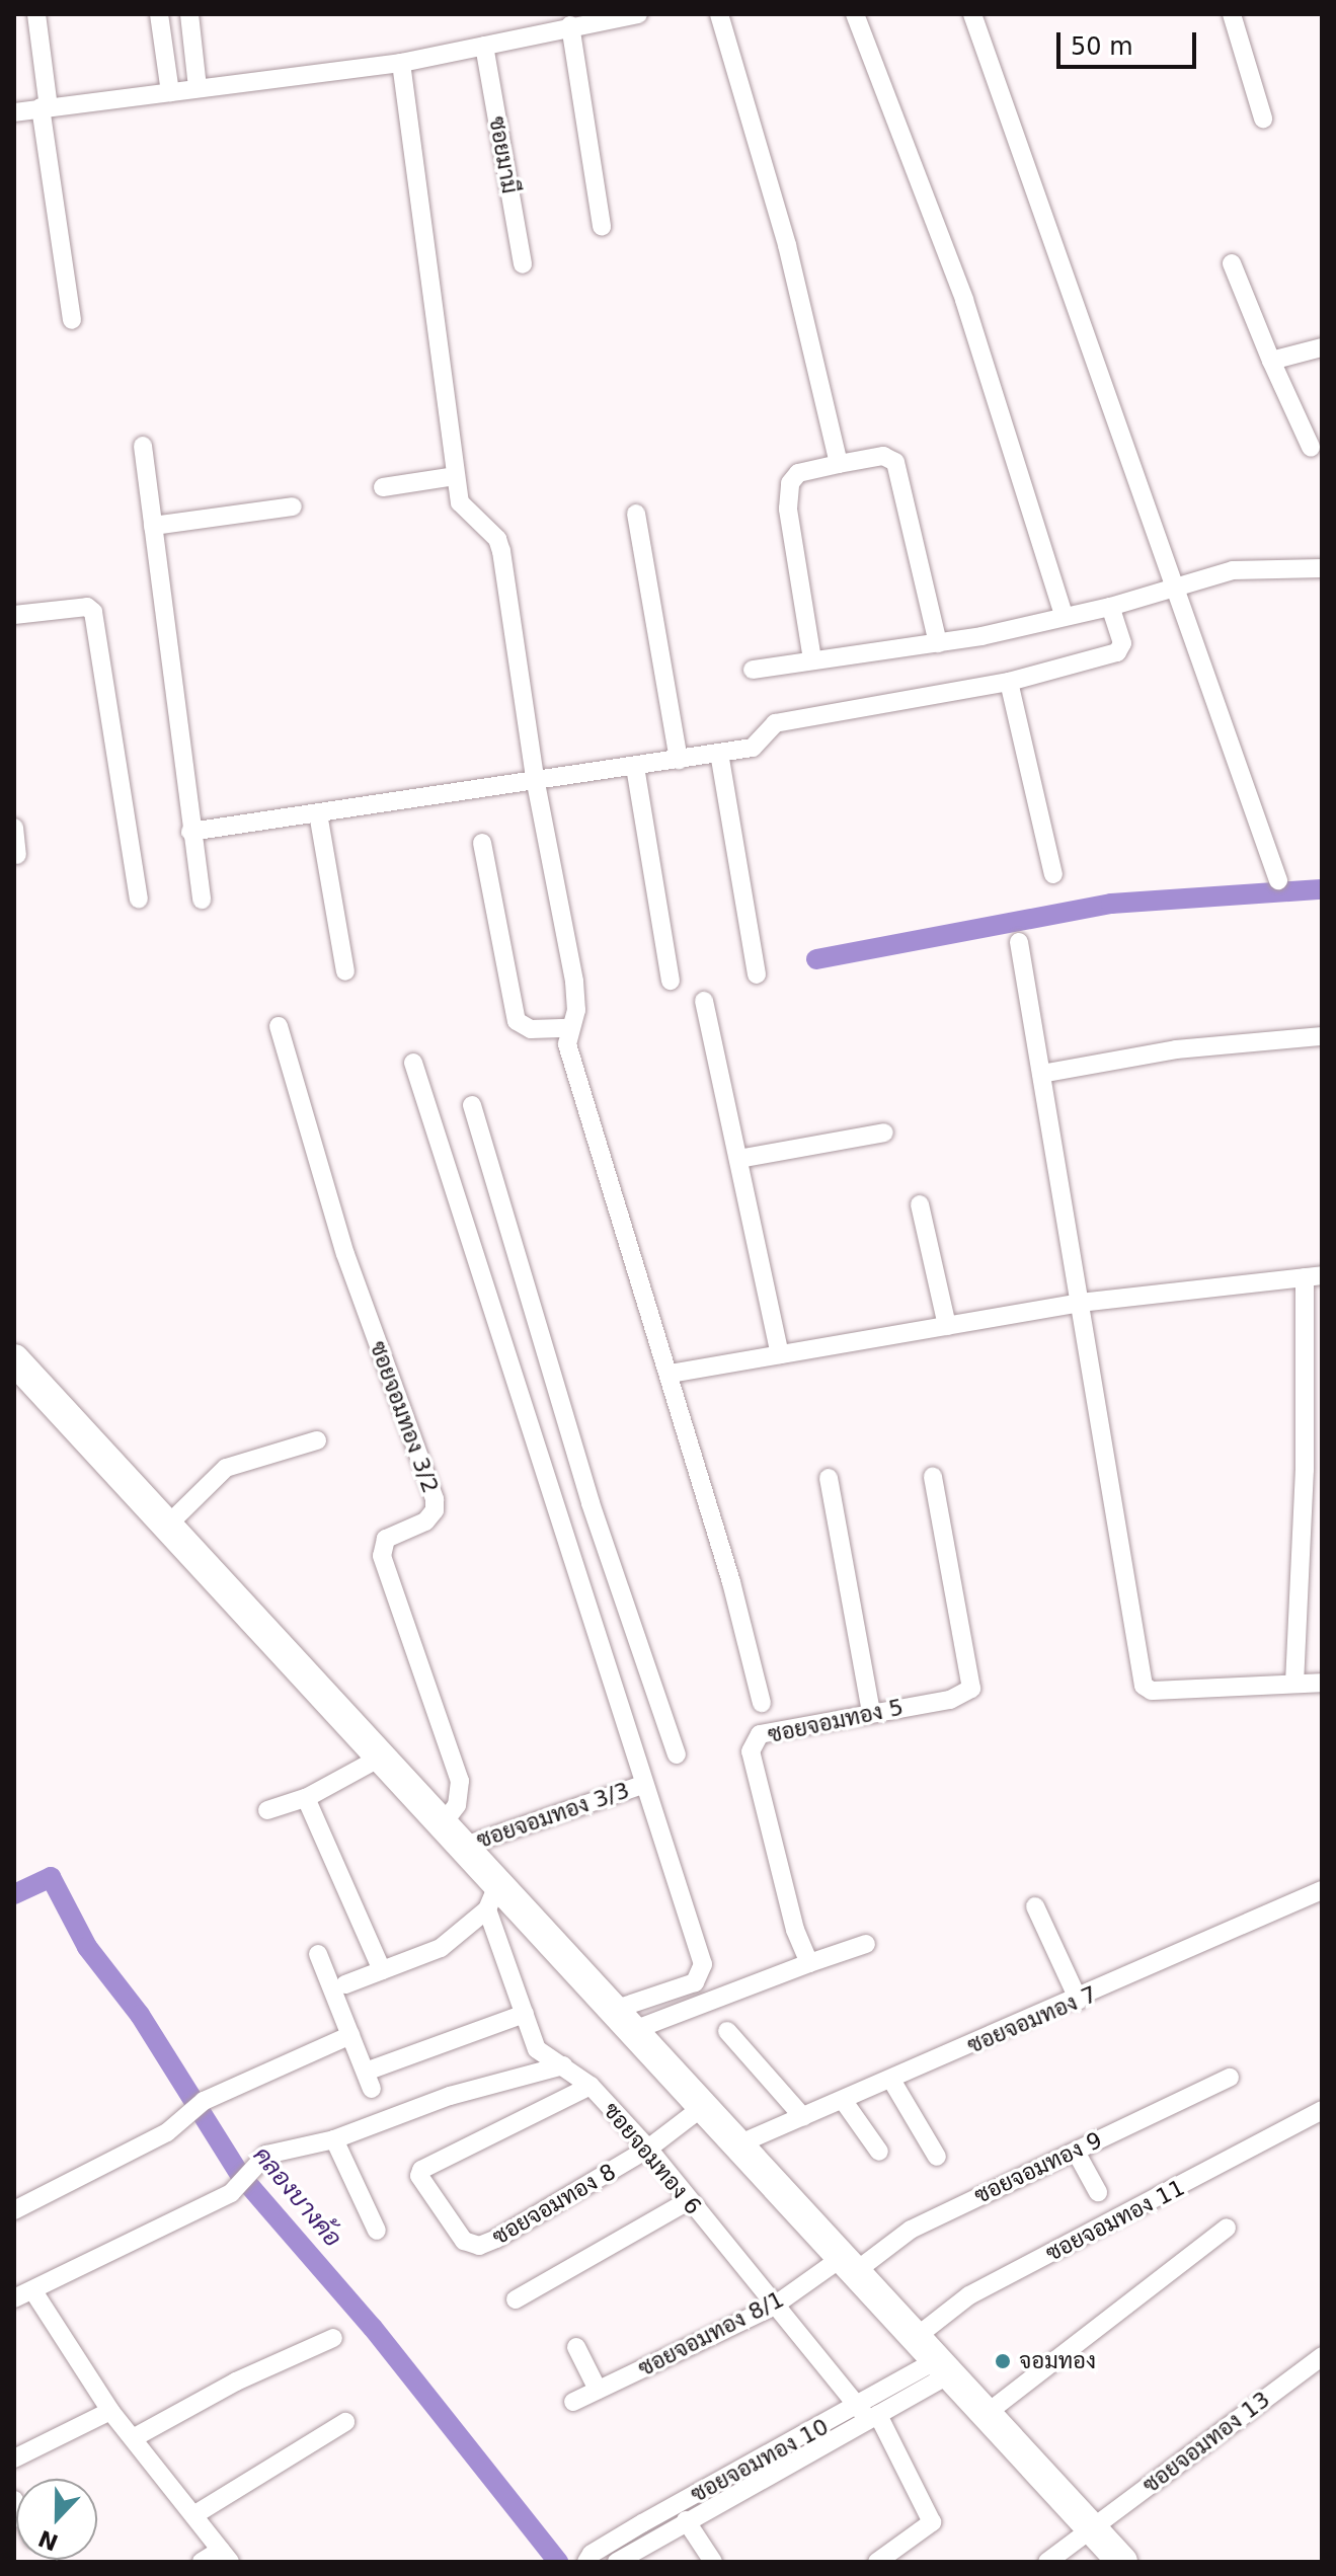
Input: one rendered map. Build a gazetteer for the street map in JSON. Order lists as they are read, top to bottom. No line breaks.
{"streets":{"street":["ซอยมามี","ซอยจอมทอง 3/2","ซอยจอมทอง 5","ซอยจอมทอง 3/3","ซอยจอมทอง 7","ซอยจอมทอง 6","ซอยจอมทอง 9","ซอยจอมทอง 8","ซอยจอมทอง 11","ซอยจอมทอง 8/1","ซอยจอมทอง 13","ซอยจอมทอง 10"]},"crossings":[["ซอยจอมทอง 6","ซอยจอมทอง 8"],["ซอยจอมทอง 6","ซอยจอมทอง 8/1"],["ซอยจอมทอง 6","ซอยจอมทอง 10"],["ซอยจอมทอง 9","ซอยจอมทอง 8/1"]],"water":["คลองบางค้อ"],"places":["จอมทอง"],"scale_bar":"50 m","north":"bottom"}
